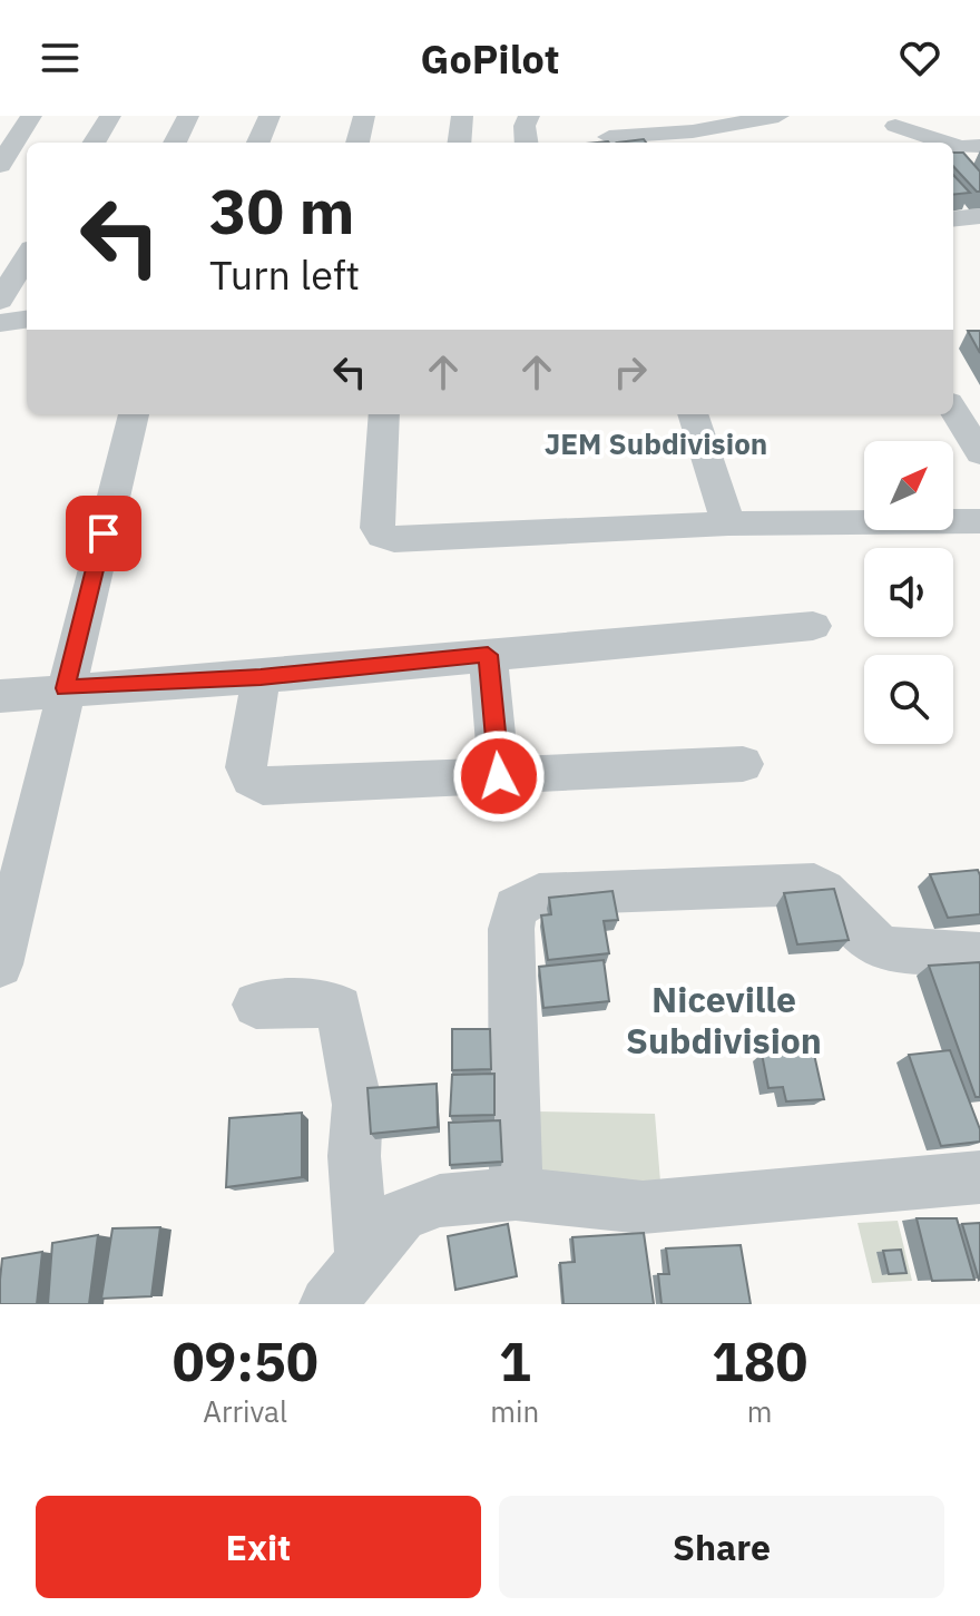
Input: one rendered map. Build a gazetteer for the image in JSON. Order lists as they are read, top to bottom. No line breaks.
{"districts":["JEM Subdivision","Niceville Subdivision"],"north":"top right","page":{"header":"GoPilot","turn":["30 m","Turn left"],"eta":["09:50","Arrival","1","min","180","m"],"buttons":["Exit","Share"]}}
